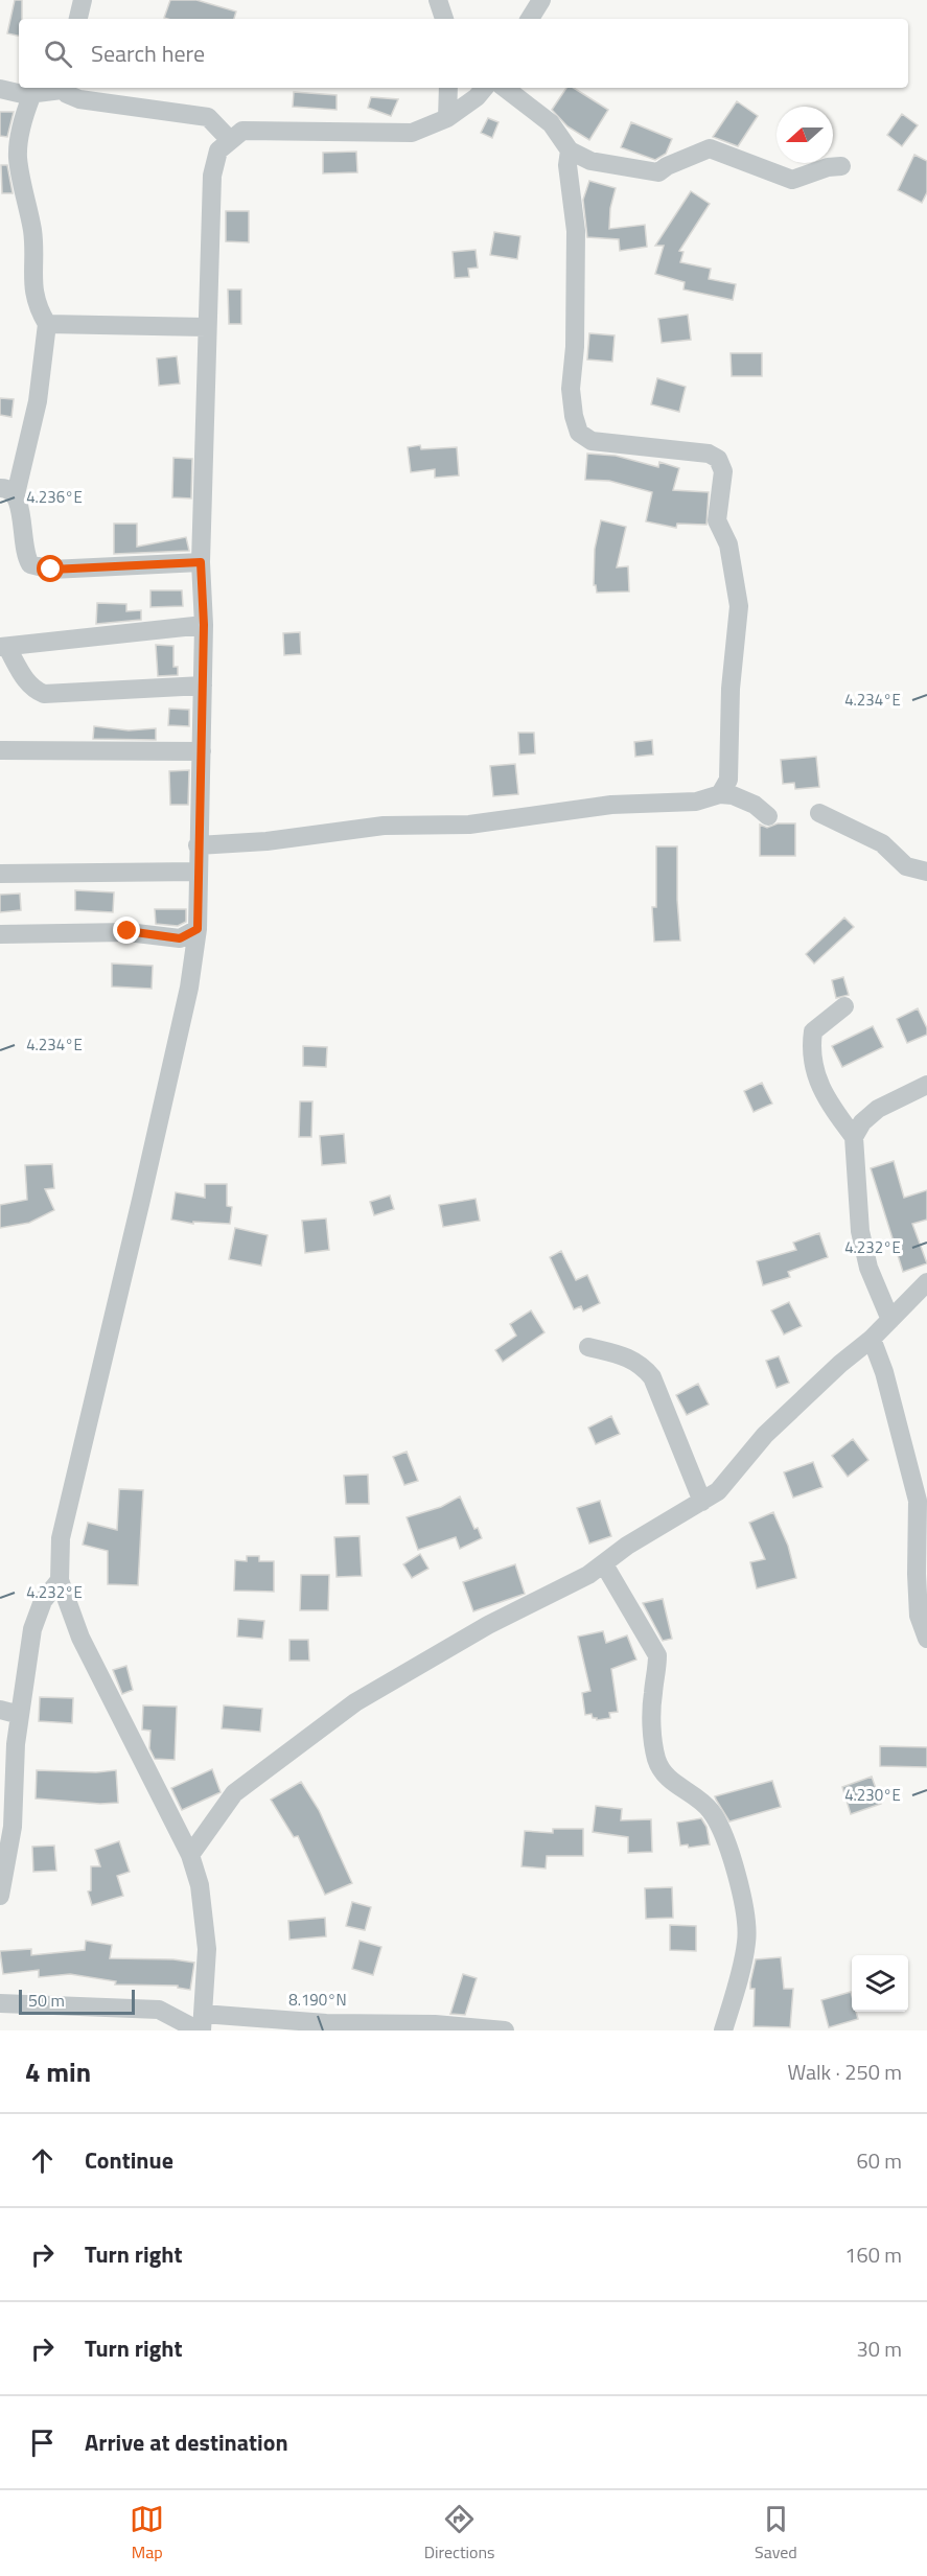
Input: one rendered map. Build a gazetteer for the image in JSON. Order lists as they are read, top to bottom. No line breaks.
{"scale_bar":"50 m","north":"left","page":{"search":"Search here","scale":"50 m","heading":["4 min","Walk · 250 m"],"list":[["Continue","60 m"],["Turn right","160 m"],["Turn right","30 m"],"Arrive at destination"],"nav":["Map","Directions","Saved"]},"coordinates":["4.236°E","4.234°E","4.232°E","4.230°E","8.190°N"]}
